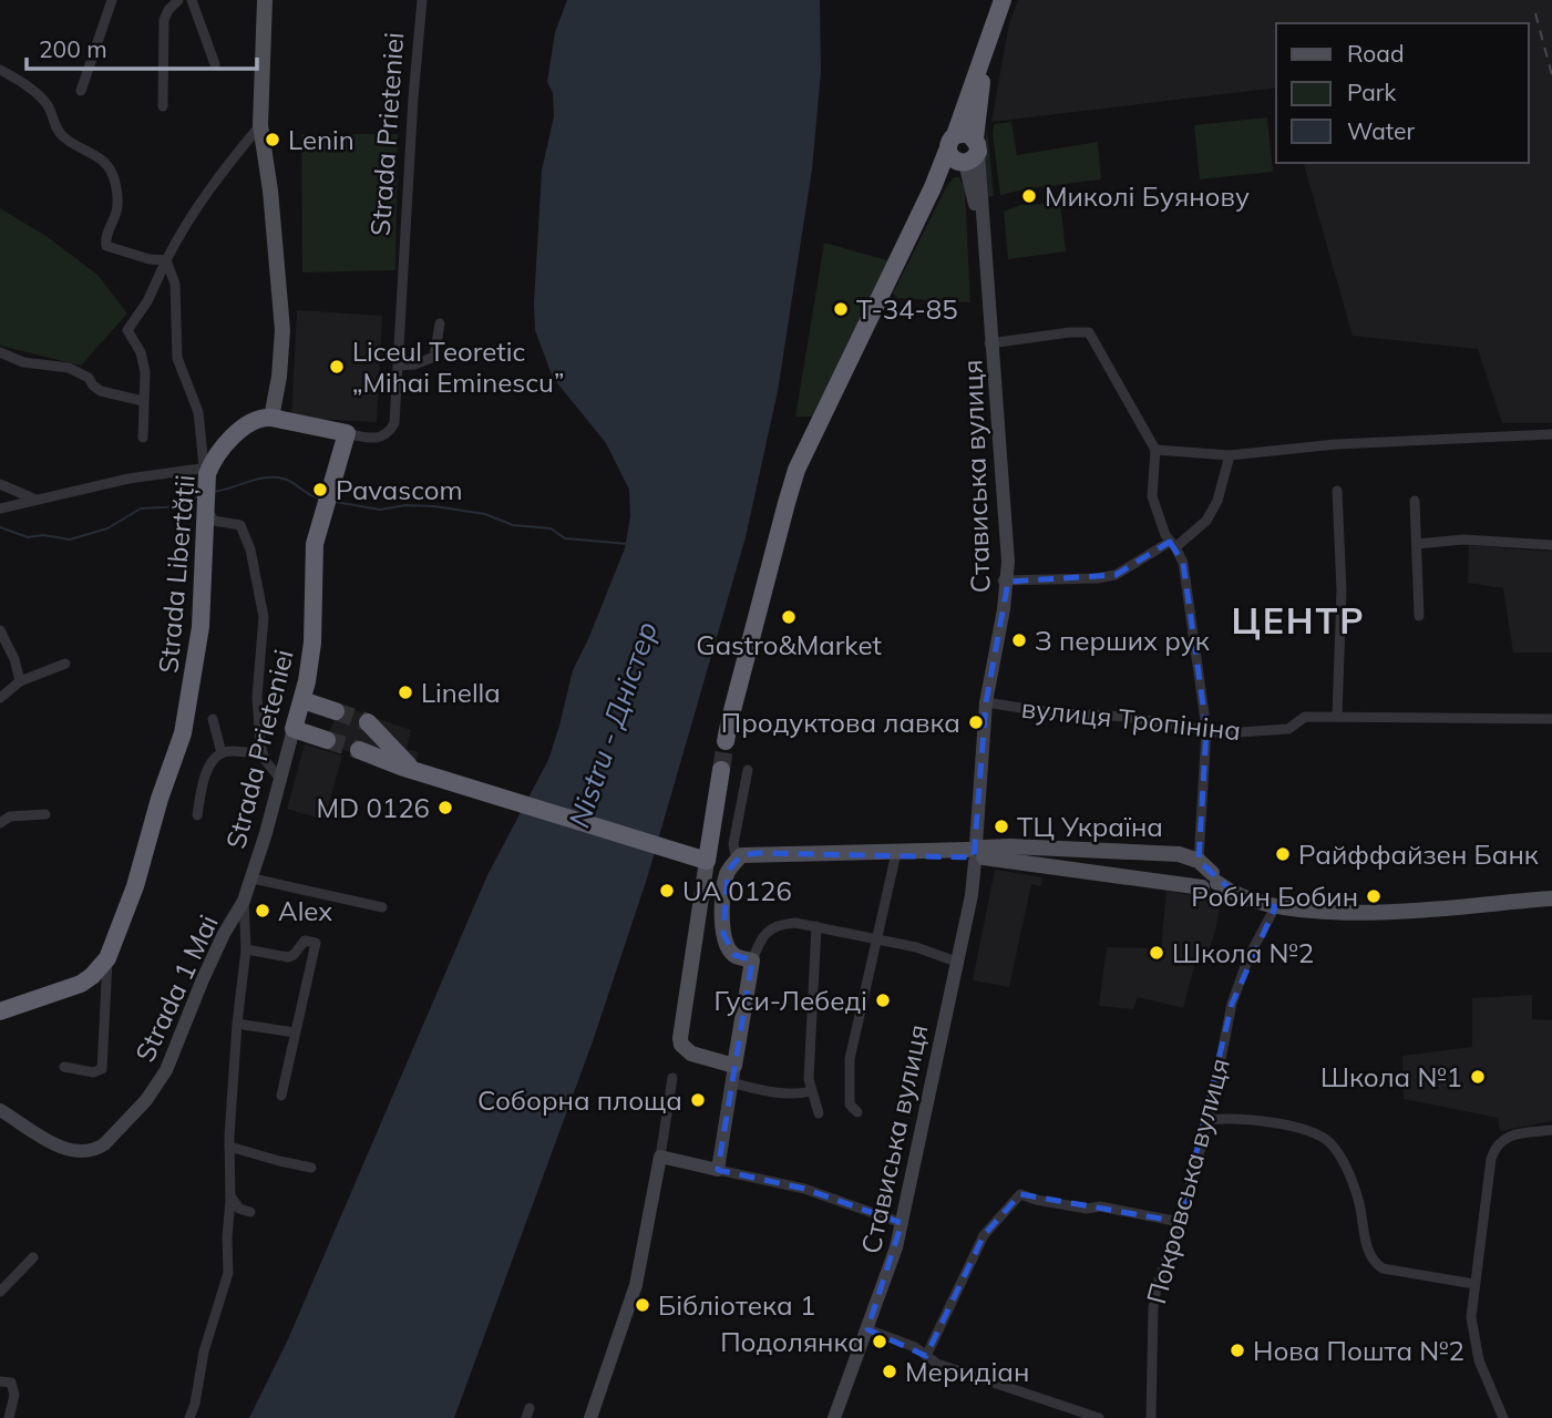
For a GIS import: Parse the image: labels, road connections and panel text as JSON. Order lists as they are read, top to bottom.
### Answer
{
  "streets": {
    "highway": ["Strada Prieteniei", "Strada Libertății"],
    "main road": ["Стависька вулиця", "Strada 1 Mai"],
    "street": ["вулиця Тропініна", "Покровська вулиця"]
  },
  "crossings": [
    ["Strada Prieteniei", "Strada 1 Mai"],
    ["Стависька вулиця", "вулиця Тропініна"]
  ],
  "districts": ["ЦЕНТР"],
  "water": ["Nistru - Дністер"],
  "places": [
    "Lenin",
    "Миколі Буянову",
    "Т-34-85",
    "Liceul Teoretic „Mihai Eminescu”",
    "Pavascom",
    "Gastro&Market",
    "З перших рук",
    "Linella",
    "Продуктова лавка",
    "MD 0126",
    "ТЦ Україна",
    "Райффайзен Банк",
    "UA 0126",
    "Робин Бобин",
    "Alex",
    "Школа №2",
    "Гуси-Лебеді",
    "Школа №1",
    "Соборна площа",
    "Бібліотека 1",
    "Подолянка",
    "Нова Пошта №2",
    "Меридіан"
  ],
  "legend": ["Road", "Park", "Water"],
  "scale_bar": "200 m"
}
